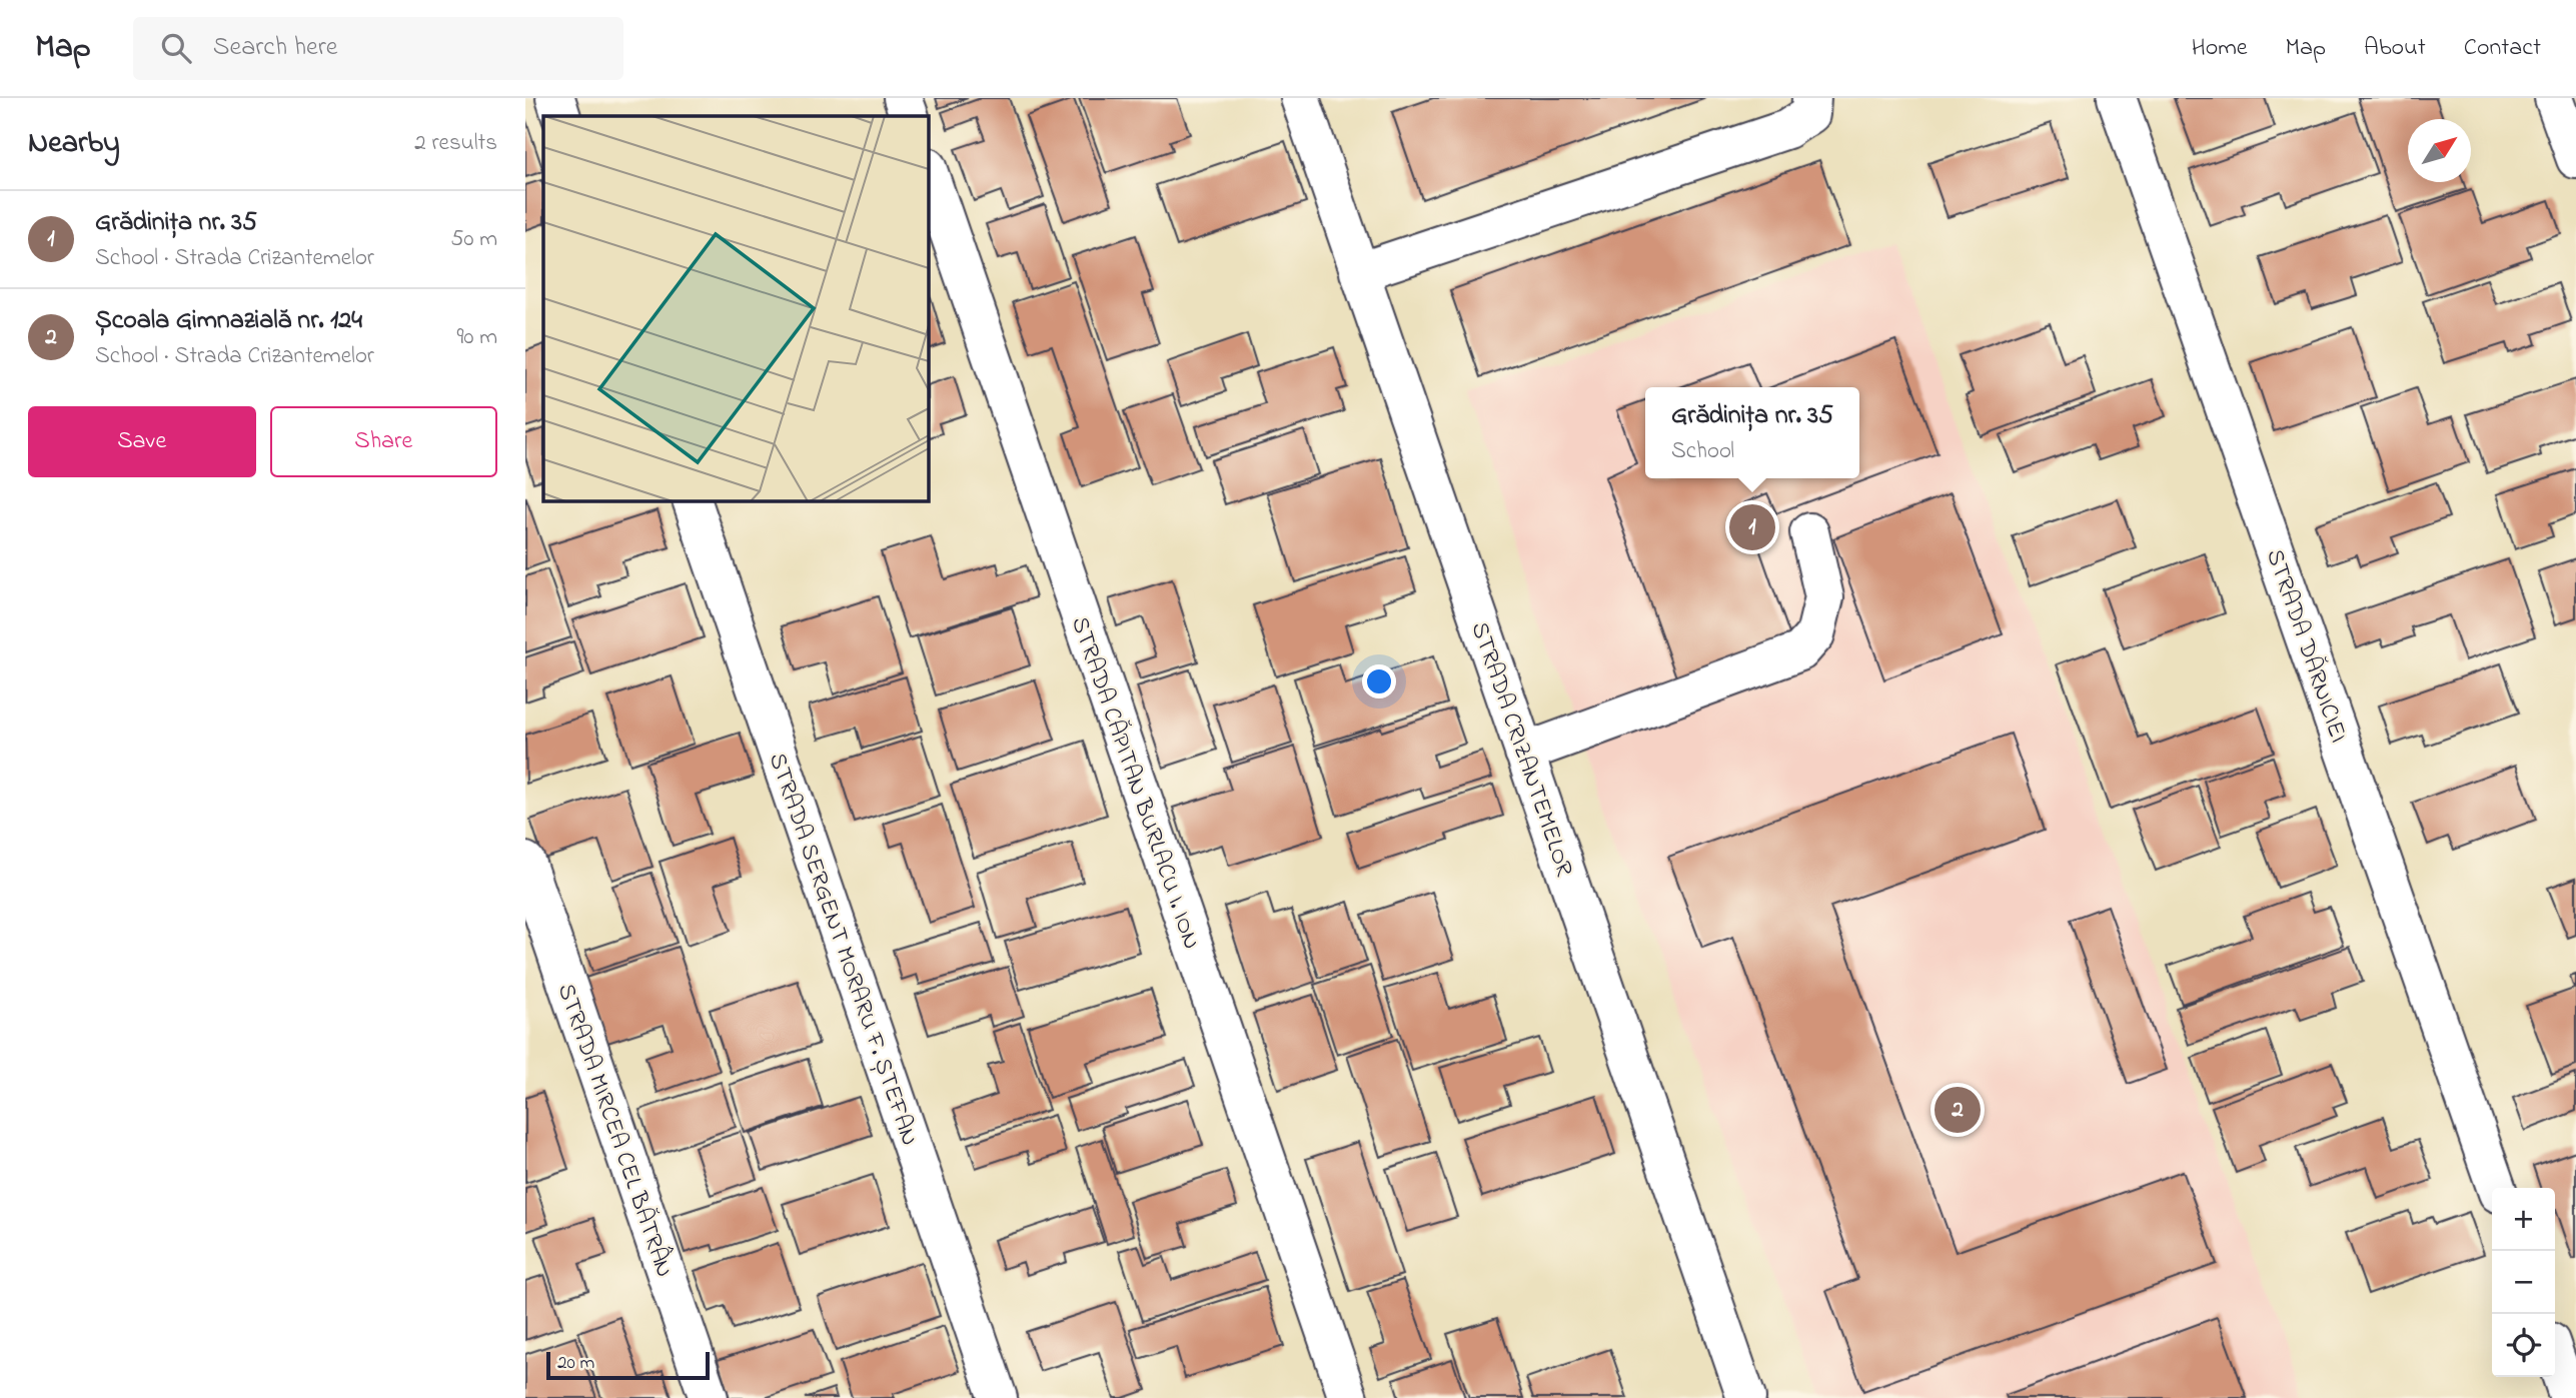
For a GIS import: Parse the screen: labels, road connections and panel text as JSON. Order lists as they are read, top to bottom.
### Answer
{
  "streets": {
    "street": [
      "STRADA DĂRNICIEI",
      "STRADA CRIZANTEMELOR",
      "STRADA CĂPITAN BURLACU I. ION",
      "STRADA SERGENT MORARU F. ȘTEFAN",
      "STRADA MIRCEA CEL BĂTRÂN"
    ]
  },
  "scale_bar": "20 m",
  "north": "top right",
  "page": {
    "header": "Map",
    "search": "Search here",
    "nav": [
      "Home",
      "Map",
      "About",
      "Contact"
    ],
    "heading": ["Nearby", "2 results"],
    "list": [
      {
        "mark": "1",
        "name": "Grădinița nr. 35",
        "note": "School · Strada Crizantemelor",
        "value": "50 m"
      },
      {
        "mark": "2",
        "name": "Școala Gimnazială nr. 124",
        "note": "School · Strada Crizantemelor",
        "value": "90 m"
      }
    ],
    "buttons": ["Save", "Share"],
    "popup": ["Grădinița nr. 35", "School"],
    "pins": ["1", "2"],
    "map_buttons": ["+", "−"],
    "scale": "20 m"
  }
}
